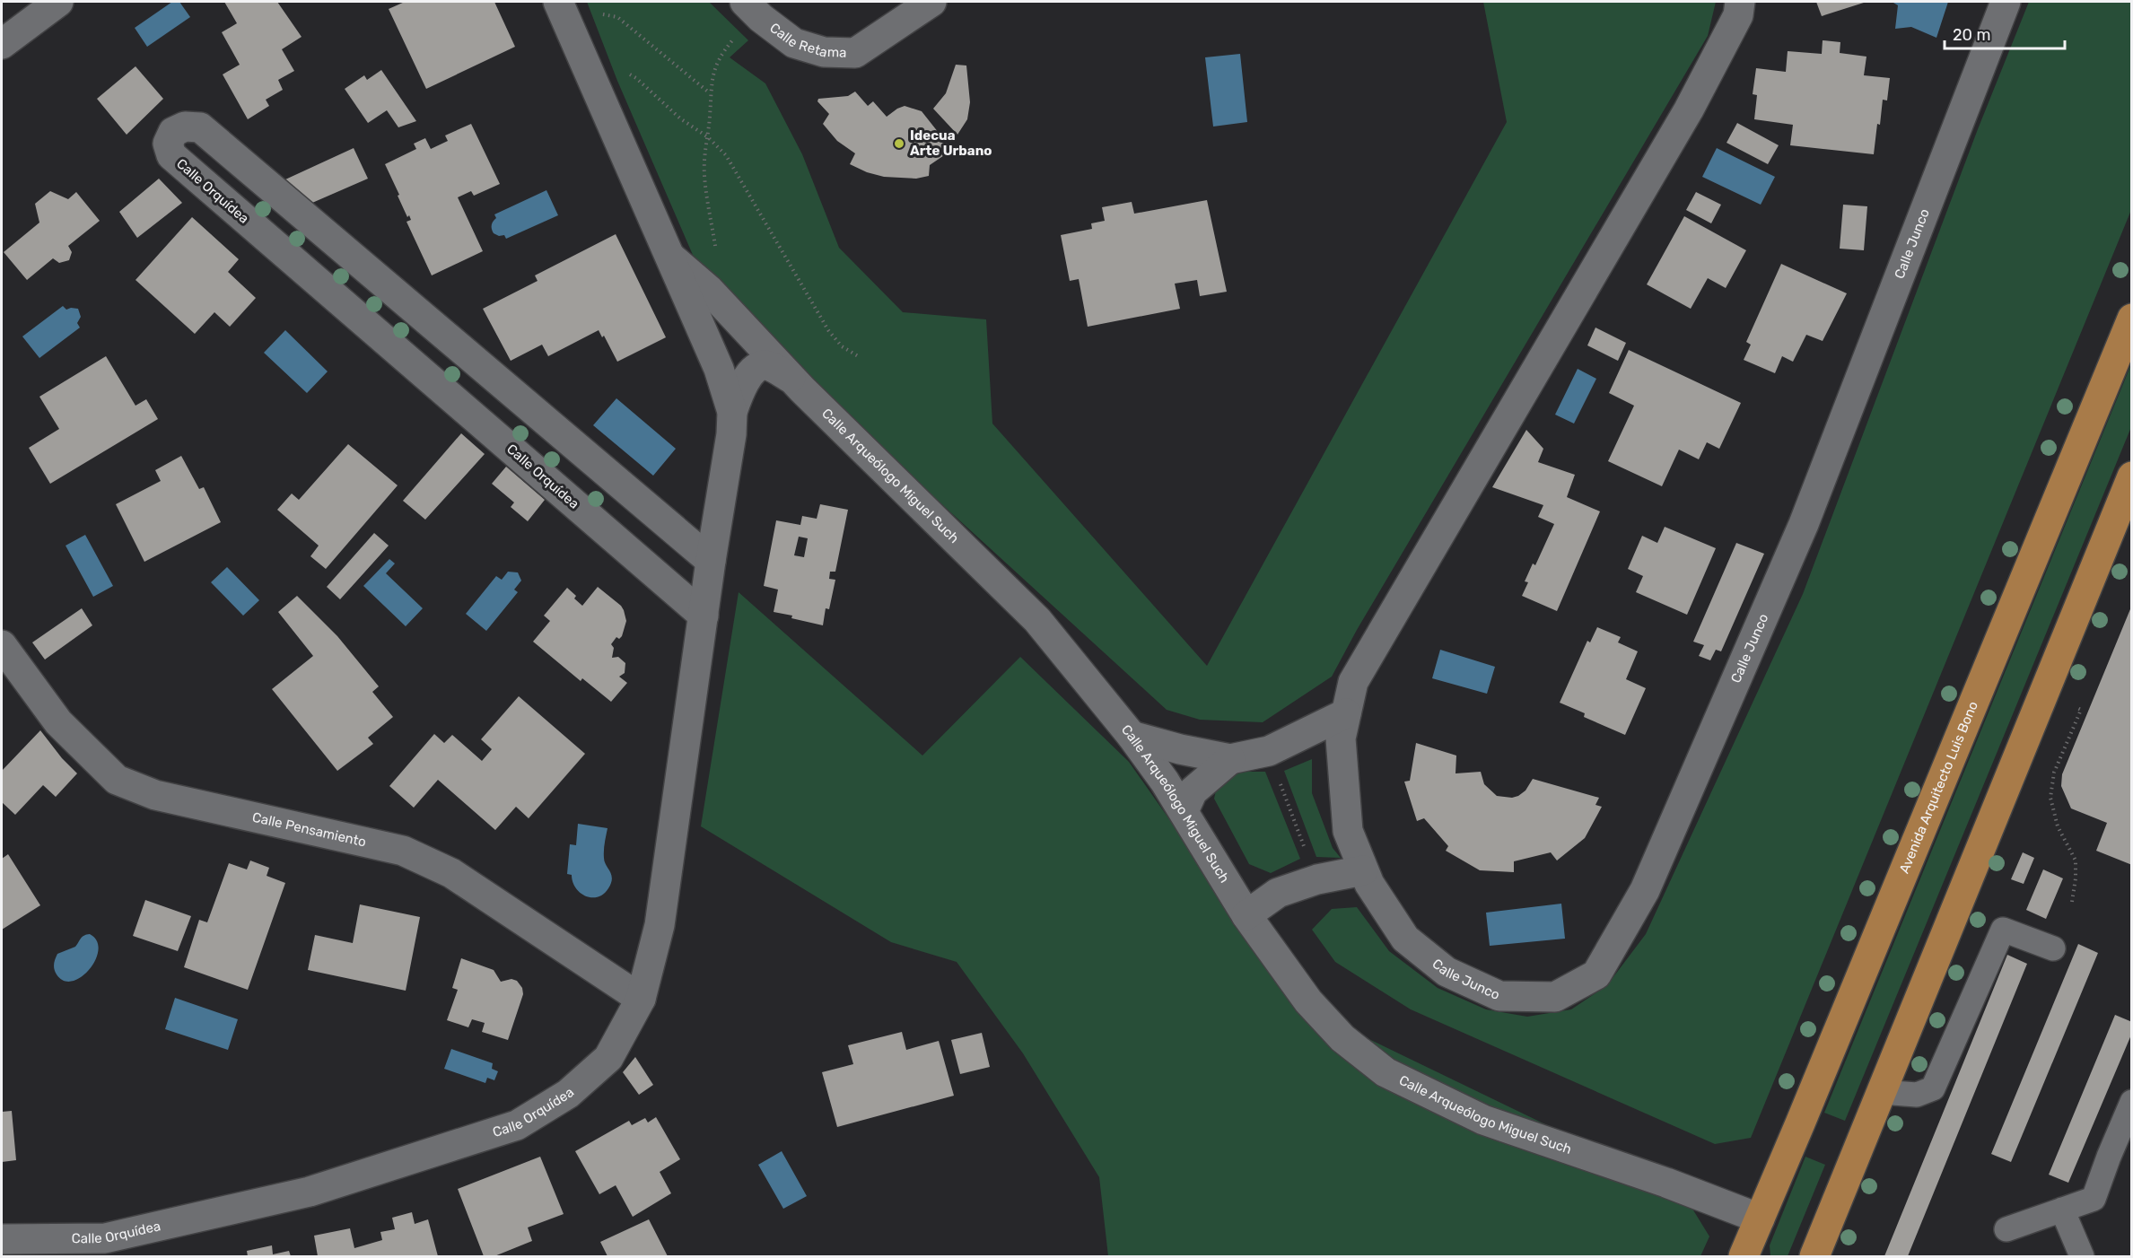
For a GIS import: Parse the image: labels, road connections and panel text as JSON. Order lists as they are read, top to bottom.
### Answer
{
  "streets": {
    "main road": ["Avenida Arquitecto Luis Bono"],
    "street": [
      "Calle Retama",
      "Calle Orquídea",
      "Calle Junco",
      "Calle Arqueólogo Miguel Such",
      "Calle Pensamiento"
    ]
  },
  "crossings": [
    ["Calle Orquídea", "Calle Arqueólogo Miguel Such"],
    ["Calle Orquídea", "Calle Pensamiento"],
    ["Calle Arqueólogo Miguel Such", "Avenida Arquitecto Luis Bono"]
  ],
  "places": ["Idecua Arte Urbano"],
  "scale_bar": "20 m"
}
